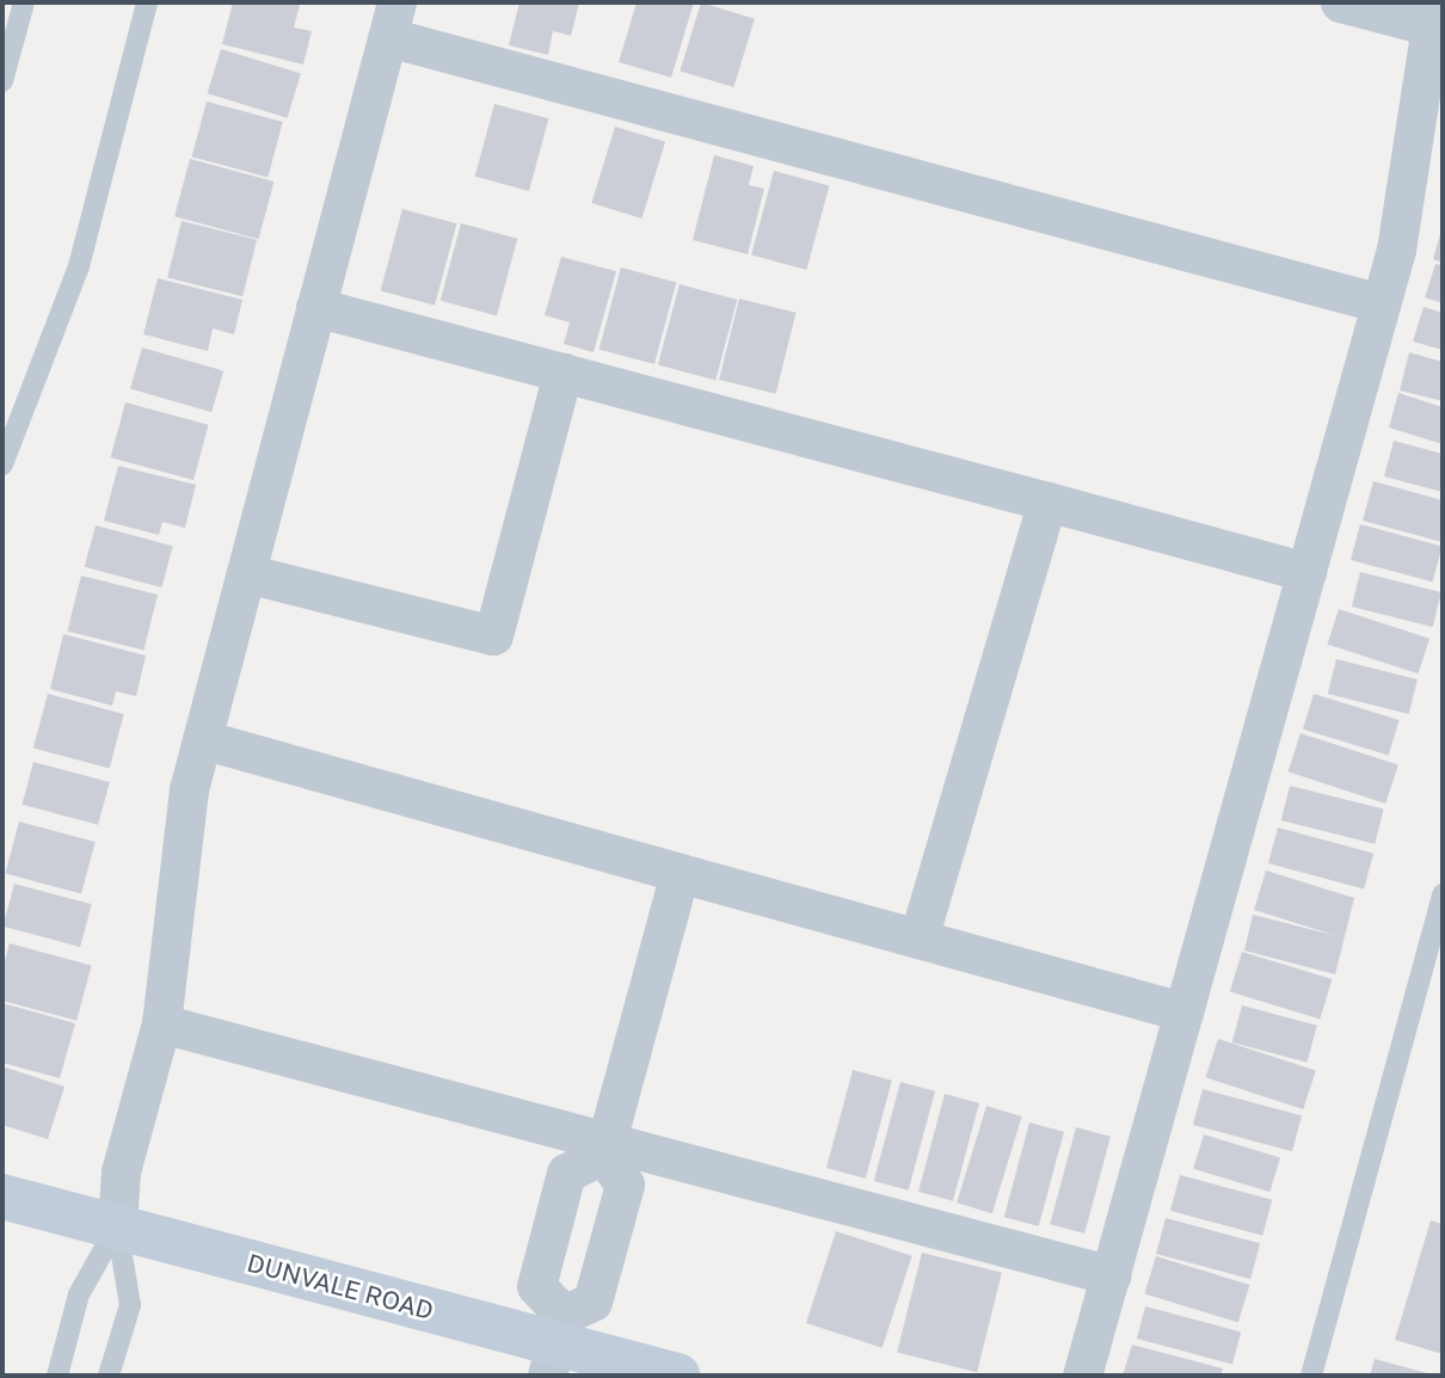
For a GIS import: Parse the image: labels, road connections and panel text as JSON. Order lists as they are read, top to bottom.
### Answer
{
  "streets": {
    "street": ["DUNVALE ROAD"]
  }
}
